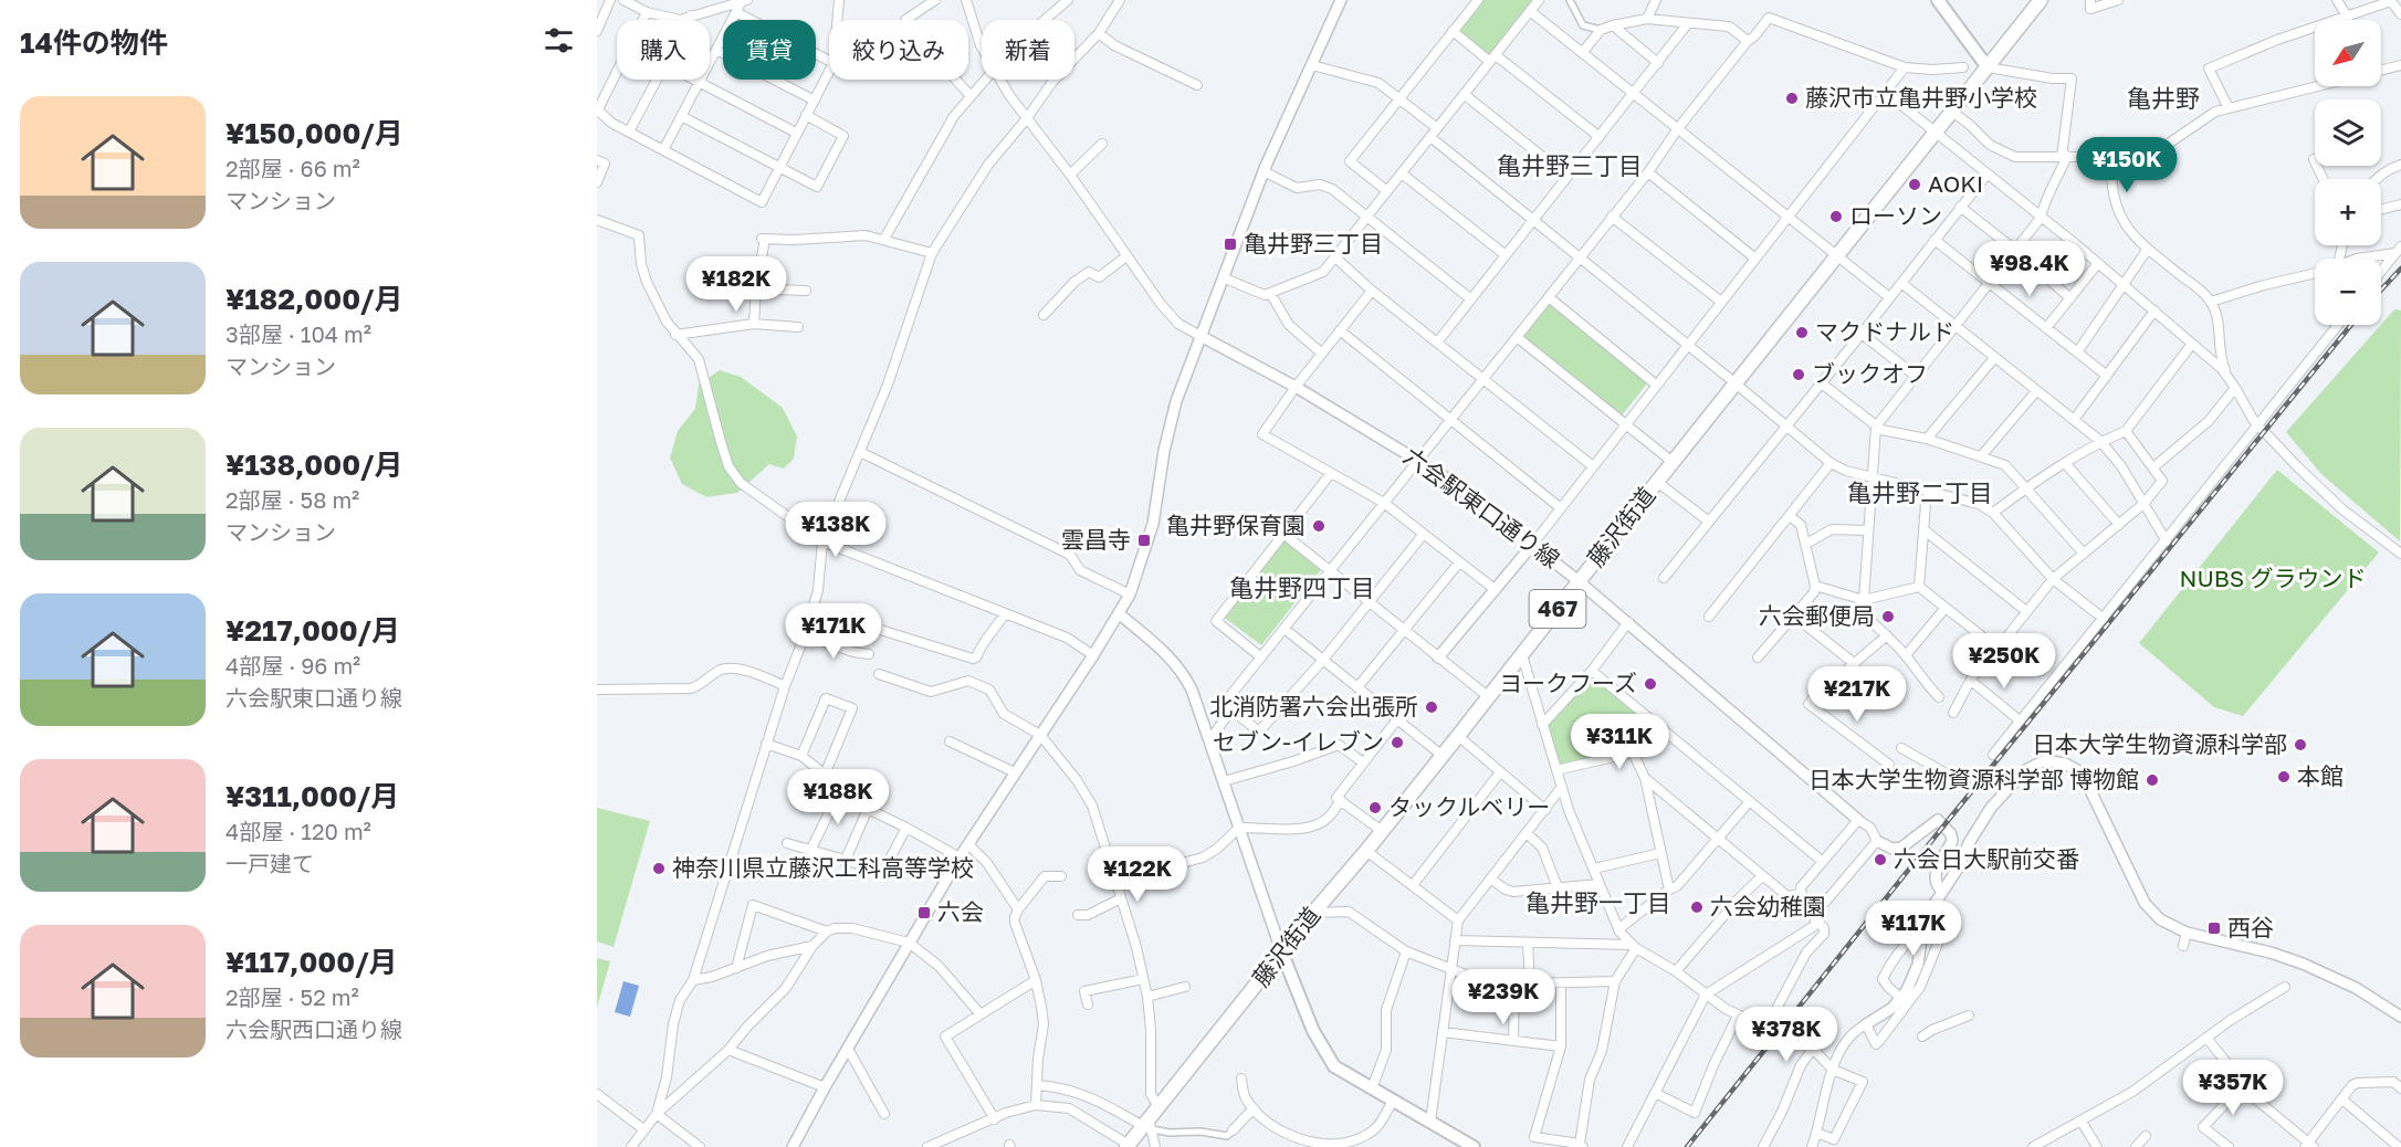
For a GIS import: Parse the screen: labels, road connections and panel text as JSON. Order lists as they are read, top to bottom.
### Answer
{
  "streets": {
    "highway": ["藤沢街道", "467"],
    "street": ["六会駅東口通り線"]
  },
  "crossings": [
    ["六会駅東口通り線", "藤沢街道"]
  ],
  "districts": [
    "亀井野",
    "亀井野三丁目",
    "亀井野二丁目",
    "亀井野四丁目",
    "亀井野一丁目"
  ],
  "parks": ["NUBS グラウンド"],
  "places": {
    "other": [
      "藤沢市立亀井野小学校",
      "AOKI",
      "ローソン",
      "マクドナルド",
      "ブックオフ",
      "亀井野保育園",
      "六会郵便局",
      "ヨークフーズ",
      "北消防署六会出張所",
      "セブン-イレブン",
      "日本大学生物資源科学部",
      "本館",
      "日本大学生物資源科学部 博物館",
      "タックルベリー",
      "六会日大駅前交番",
      "神奈川県立藤沢工科高等学校",
      "六会幼稚園"
    ],
    "transit": [
      "亀井野三丁目",
      "雲昌寺",
      "六会",
      "西谷"
    ]
  },
  "north": "bottom left",
  "page": {
    "heading": "14件の物件",
    "map_buttons": ["+", "−"],
    "chip": [
      "購入",
      "賃貸",
      "絞り込み",
      "新着"
    ],
    "list": [
      {
        "name": "¥150,000/月",
        "note": "2部屋 · 66 m² · マンション"
      },
      {
        "name": "¥182,000/月",
        "note": "3部屋 · 104 m² · マンション"
      },
      {
        "name": "¥138,000/月",
        "note": "2部屋 · 58 m² · マンション"
      },
      {
        "name": "¥217,000/月",
        "note": "4部屋 · 96 m² · 六会駅東口通り線"
      },
      {
        "name": "¥311,000/月",
        "note": "4部屋 · 120 m² · 一戸建て"
      },
      {
        "name": "¥117,000/月",
        "note": "2部屋 · 52 m² · 六会駅西口通り線"
      }
    ],
    "price": [
      "¥150K",
      "¥98.4K",
      "¥182K",
      "¥138K",
      "¥171K",
      "¥250K",
      "¥217K",
      "¥311K",
      "¥188K",
      "¥122K",
      "¥117K",
      "¥239K",
      "¥378K",
      "¥357K"
    ]
  }
}
